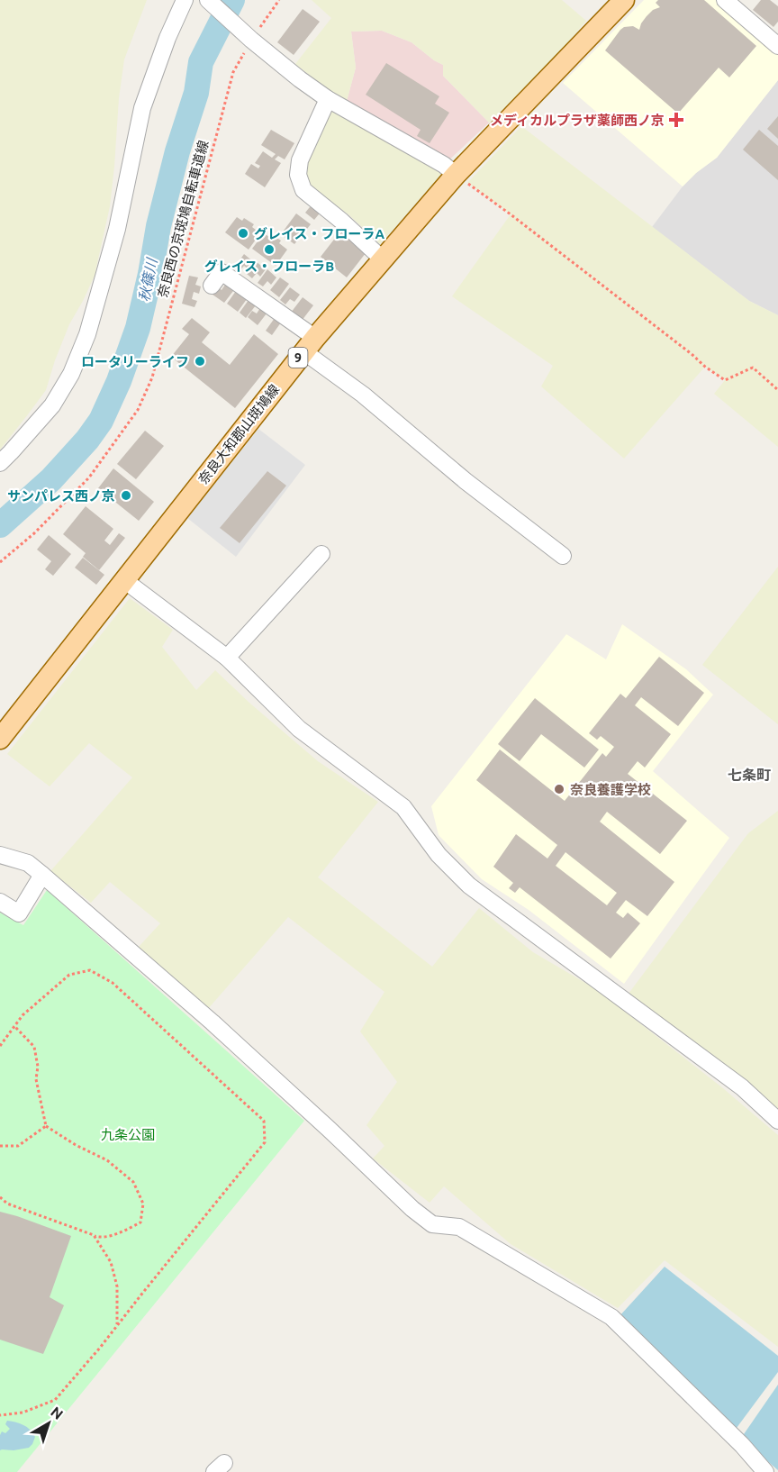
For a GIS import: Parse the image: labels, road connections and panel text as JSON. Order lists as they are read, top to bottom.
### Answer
{
  "streets": {
    "main road": ["9", "奈良大和郡山斑鳩線"],
    "path": ["奈良西の京斑鳩自転車道線"]
  },
  "districts": ["七条町"],
  "water": ["秋篠川"],
  "parks": ["九条公園"],
  "places": {
    "health": ["メディカルプラザ薬師西ノ京"],
    "other": [
      "グレイス・フローラA",
      "グレイス・フローラB",
      "ロータリーライフ",
      "サンパレス西ノ京",
      "奈良養護学校"
    ]
  },
  "north": "top right"
}
